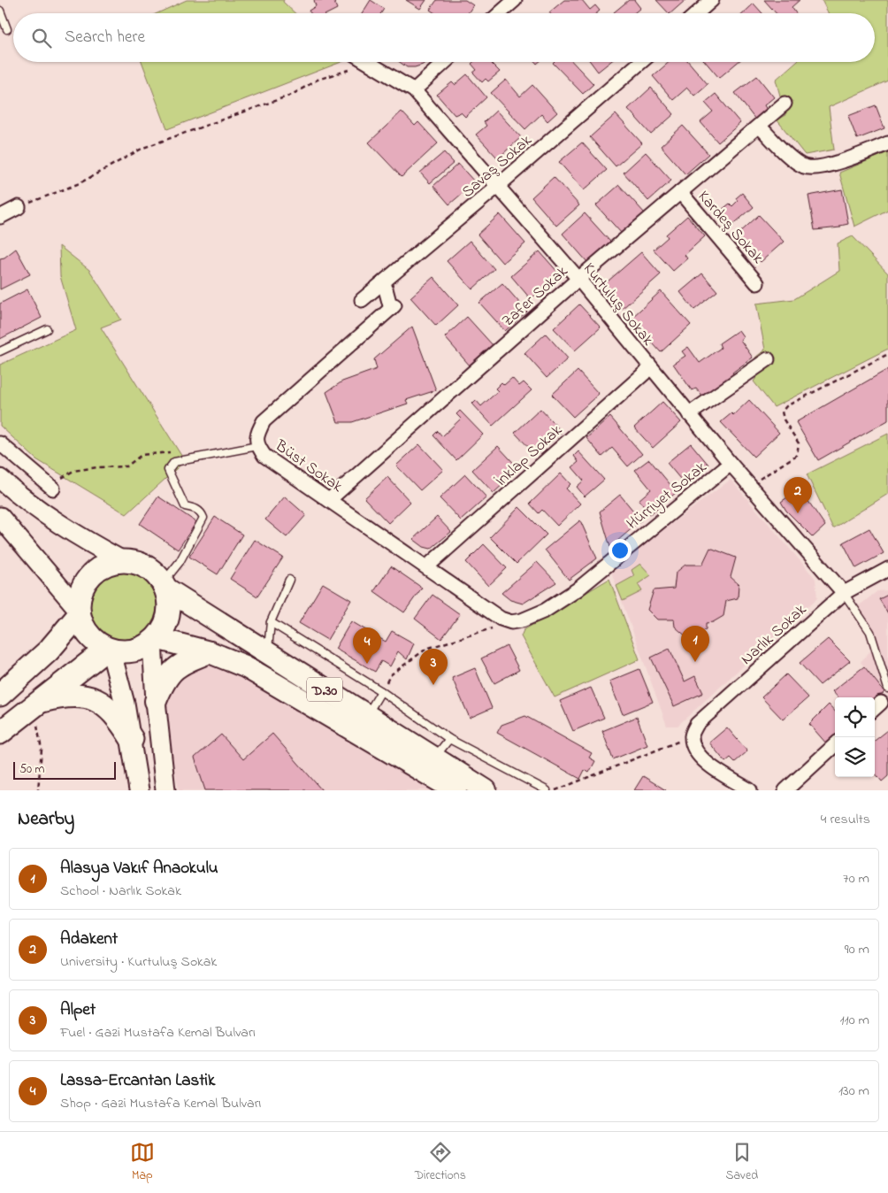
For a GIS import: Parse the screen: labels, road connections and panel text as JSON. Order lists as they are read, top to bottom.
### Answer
{
  "streets": {
    "highway": ["D.30"],
    "street": [
      "Savaş Sokak",
      "Kardeş Sokak",
      "Zafer Sokak",
      "Kurtuluş Sokak",
      "İnklap Sokak",
      "Büst Sokak",
      "Hürriyet Sokak",
      "Narlık Sokak"
    ]
  },
  "crossings": [
    ["Savaş Sokak", "Kurtuluş Sokak"],
    ["Savaş Sokak", "Büst Sokak"],
    ["Kardeş Sokak", "Zafer Sokak"],
    ["Zafer Sokak", "Kurtuluş Sokak"],
    ["Zafer Sokak", "Büst Sokak"],
    ["Kurtuluş Sokak", "İnklap Sokak"],
    ["Kurtuluş Sokak", "Hürriyet Sokak"],
    ["Kurtuluş Sokak", "Narlık Sokak"],
    ["İnklap Sokak", "Büst Sokak"],
    ["Büst Sokak", "Hürriyet Sokak"]
  ],
  "scale_bar": "50 m",
  "page": {
    "search": "Search here",
    "pins": [
      "2",
      "1",
      "4",
      "3"
    ],
    "scale": "50 m",
    "heading": ["Nearby", "4 results"],
    "list": [
      {
        "mark": "1",
        "name": "Alasya Vakıf Anaokulu",
        "note": "School · Narlık Sokak",
        "value": "70 m"
      },
      {
        "mark": "2",
        "name": "Adakent",
        "note": "University · Kurtuluş Sokak",
        "value": "90 m"
      },
      {
        "mark": "3",
        "name": "Alpet",
        "note": "Fuel · Gazi Mustafa Kemal Bulvarı",
        "value": "110 m"
      },
      {
        "mark": "4",
        "name": "Lassa-Ercantan Lastik",
        "note": "Shop · Gazi Mustafa Kemal Bulvarı",
        "value": "130 m"
      }
    ],
    "nav": ["Map", "Directions", "Saved"]
  }
}
